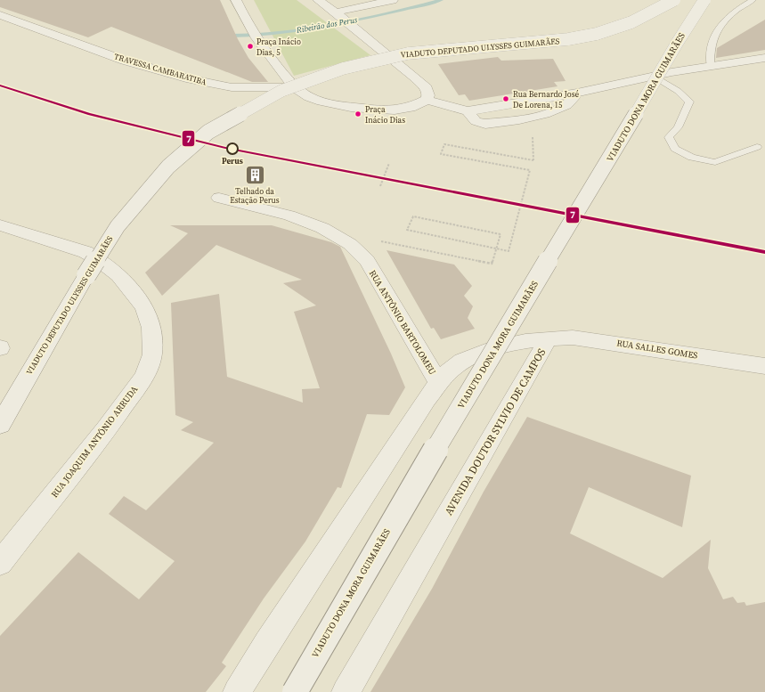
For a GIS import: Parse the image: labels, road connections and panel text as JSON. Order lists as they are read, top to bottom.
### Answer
{
  "streets": {
    "street": [
      "VIADUTO DEPUTADO ULYSSES GUIMARÃES",
      "TRAVESSA CAMBARATIBA",
      "VIADUTO DONA MORA GUIMARÃES",
      "RUA ANTÔNIO BARTOLOMEU",
      "RUA SALLES GOMES",
      "AVENIDA DOUTOR SYLVIO DE CAMPOS",
      "RUA JOAQUIM ANTÔNIO ARRUDA"
    ]
  },
  "crossings": [
    ["RUA ANTÔNIO BARTOLOMEU", "AVENIDA DOUTOR SYLVIO DE CAMPOS"],
    ["RUA SALLES GOMES", "AVENIDA DOUTOR SYLVIO DE CAMPOS"]
  ],
  "water": ["Ribeirão dos Perus"],
  "places": {
    "other": [
      "Praça Inácio Dias, 5",
      "Rua Bernardo José De Lorena, 15",
      "Praça Inácio Dias",
      "Perus"
    ],
    "building": ["Telhado da Estação Perus"]
  },
  "lines": ["transit line 7"]
}
